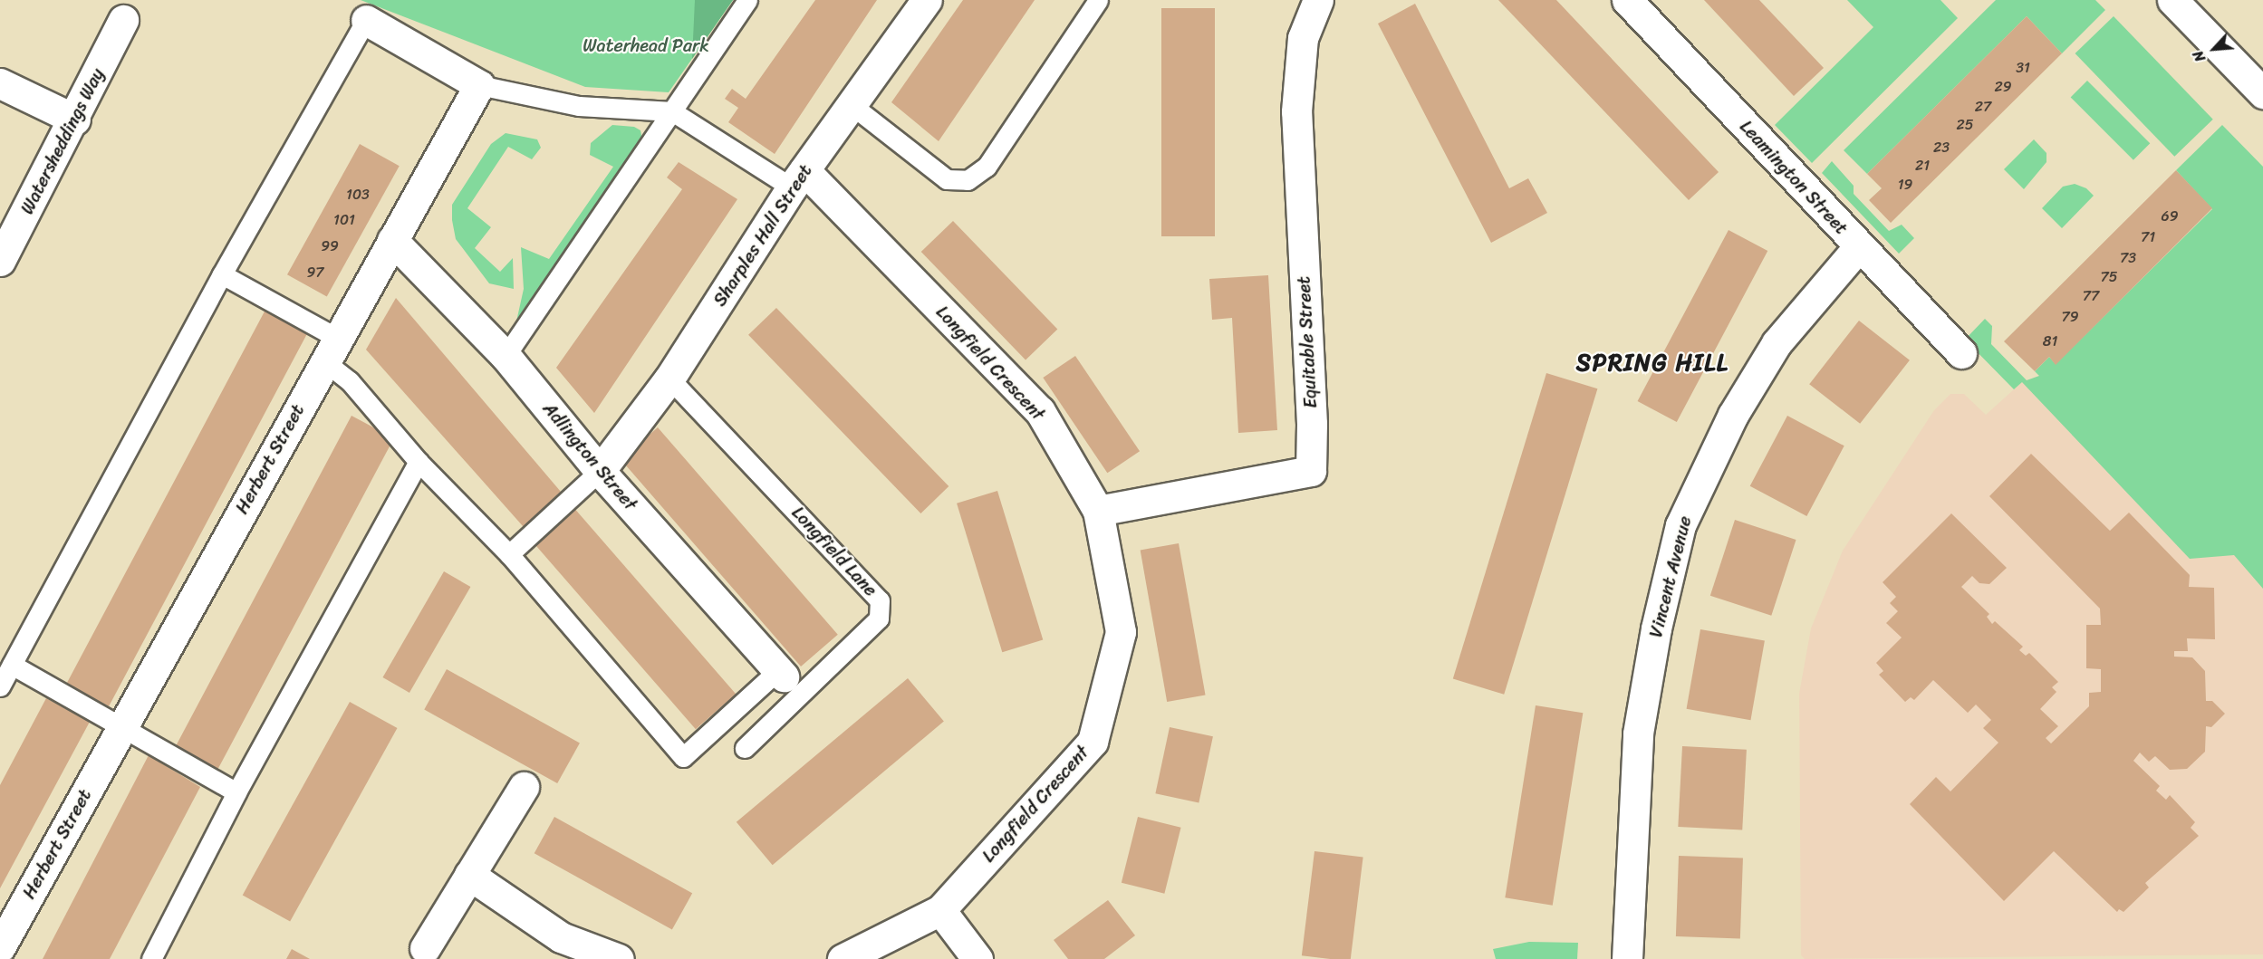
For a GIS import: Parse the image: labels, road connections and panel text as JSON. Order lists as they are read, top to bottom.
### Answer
{
  "streets": {
    "street": [
      "Watersheddings Way",
      "Leamington Street",
      "Sharples Hall Street",
      "Equitable Street",
      "Longfield Crescent",
      "Adlington Street",
      "Herbert Street",
      "Vincent Avenue"
    ],
    "lane": ["Longfield Lane"]
  },
  "crossings": [
    ["Leamington Street", "Vincent Avenue"],
    ["Sharples Hall Street", "Longfield Crescent"],
    ["Sharples Hall Street", "Adlington Street"],
    ["Sharples Hall Street", "Longfield Lane"],
    ["Equitable Street", "Longfield Crescent"],
    ["Adlington Street", "Herbert Street"]
  ],
  "districts": ["SPRING HILL"],
  "parks": ["Waterhead Park"],
  "house_numbers": [
    "31",
    "29",
    "27",
    "25",
    "23",
    "21",
    "19",
    "103",
    "69",
    "101",
    "71",
    "99",
    "73",
    "97",
    "75",
    "77",
    "79",
    "81"
  ],
  "north": "bottom left"
}
